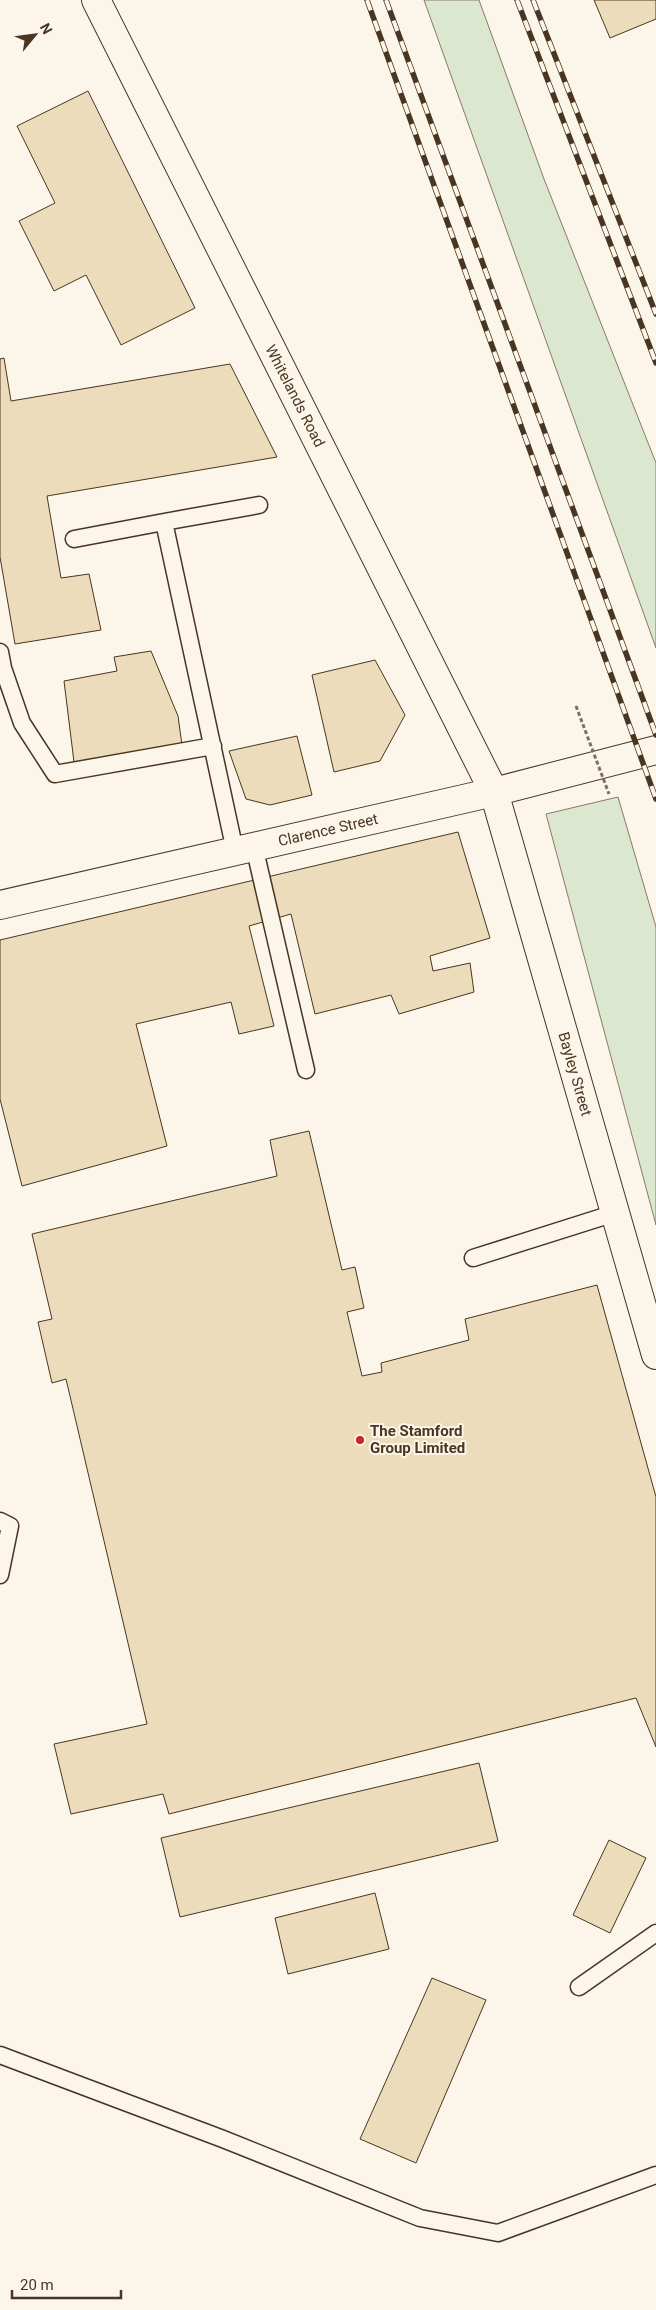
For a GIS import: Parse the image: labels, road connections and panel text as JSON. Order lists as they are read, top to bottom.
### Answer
{
  "streets": {
    "street": ["Whitelands Road", "Clarence Street", "Bayley Street"]
  },
  "crossings": [
    ["Whitelands Road", "Clarence Street"],
    ["Whitelands Road", "Bayley Street"],
    ["Clarence Street", "Bayley Street"]
  ],
  "places": ["The Stamford Group Limited"],
  "scale_bar": "20 m",
  "north": "top right"
}
